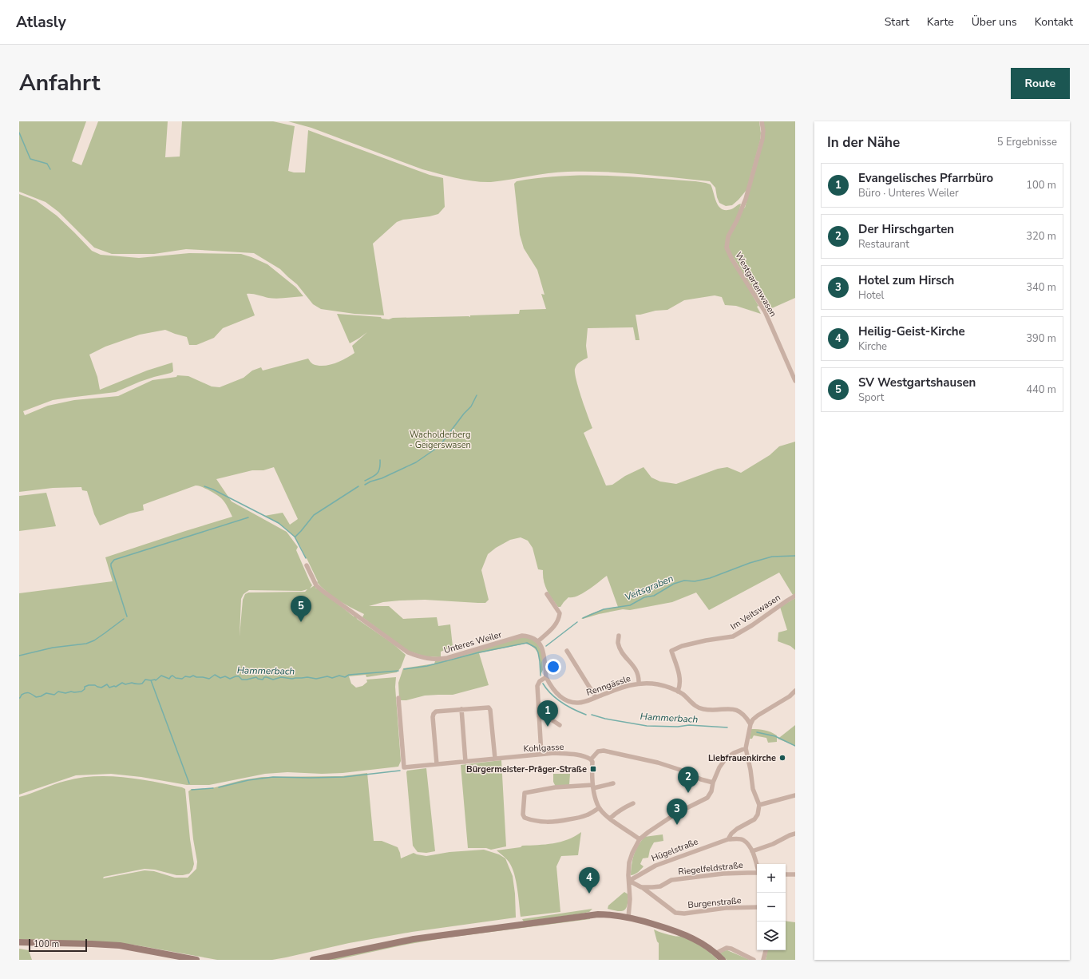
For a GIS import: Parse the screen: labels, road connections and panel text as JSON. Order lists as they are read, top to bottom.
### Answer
{
  "streets": {
    "street": [
      "Westgartenwasen",
      "Im Veitswasen",
      "Unteres Weiler",
      "Renngässle",
      "Kohlgasse",
      "Hügelstraße",
      "Riegelfeldstraße",
      "Burgenstraße"
    ]
  },
  "crossings": [
    ["Im Veitswasen", "Renngässle"],
    ["Riegelfeldstraße", "Burgenstraße"]
  ],
  "water": ["Veitsgraben", "Hammerbach"],
  "parks": ["Wacholderberg - Geigerswasen"],
  "places": {
    "other": ["Liebfrauenkirche"],
    "transit": ["Bürgermeister-Präger-Straße"]
  },
  "scale_bar": "100 m",
  "page": {
    "header": "Atlasly",
    "nav": [
      "Start",
      "Karte",
      "Über uns",
      "Kontakt"
    ],
    "title": "Anfahrt",
    "buttons": "Route",
    "heading": ["In der Nähe", "5 Ergebnisse"],
    "list": [
      {
        "mark": "1",
        "name": "Evangelisches Pfarrbüro",
        "note": "Büro · Unteres Weiler",
        "value": "100 m"
      },
      {
        "mark": "2",
        "name": "Der Hirschgarten",
        "note": "Restaurant",
        "value": "320 m"
      },
      {
        "mark": "3",
        "name": "Hotel zum Hirsch",
        "note": "Hotel",
        "value": "340 m"
      },
      {
        "mark": "4",
        "name": "Heilig-Geist-Kirche",
        "note": "Kirche",
        "value": "390 m"
      },
      {
        "mark": "5",
        "name": "SV Westgartshausen",
        "note": "Sport",
        "value": "440 m"
      }
    ],
    "pins": [
      "5",
      "1",
      "2",
      "3",
      "4"
    ],
    "map_buttons": ["+", "−"],
    "scale": "100 m"
  }
}
